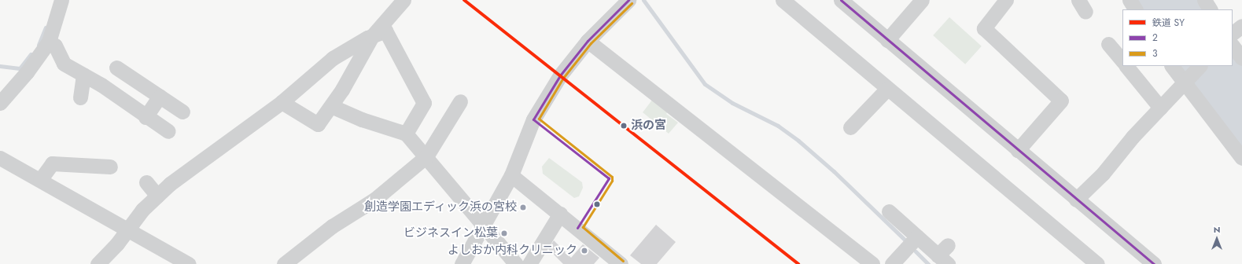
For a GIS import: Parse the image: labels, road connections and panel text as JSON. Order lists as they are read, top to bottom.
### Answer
{
  "places": [
    "浜の宮",
    "創造学園エディック浜の宮校",
    "ビジネスイン松葉",
    "よしおか内科クリニック"
  ],
  "lines": ["rail line SY", "transit line 2", "transit line 3"],
  "legend": ["鉄道 SY", "2", "3"],
  "north": "top"
}
